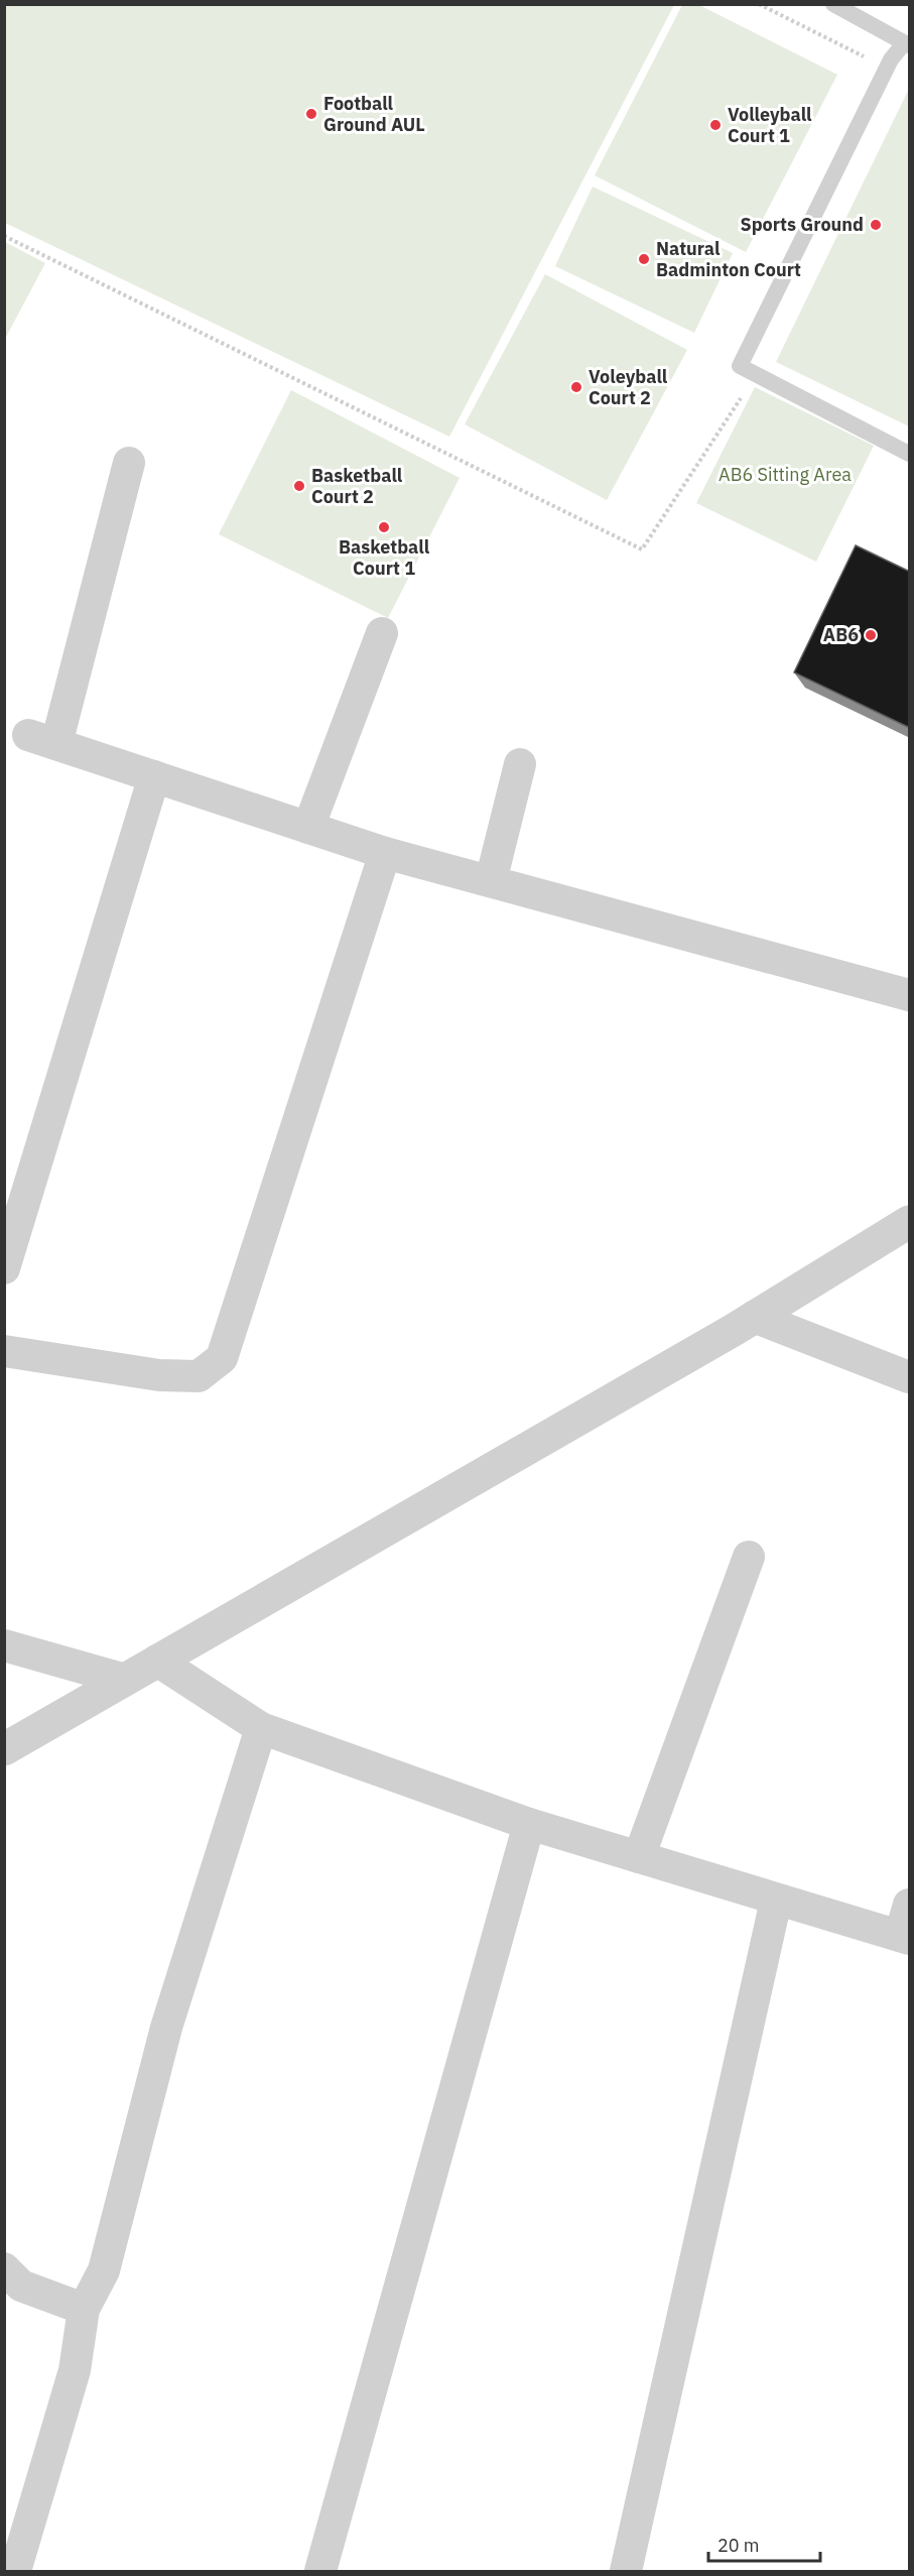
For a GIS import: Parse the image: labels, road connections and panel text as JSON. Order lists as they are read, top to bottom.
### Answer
{
  "parks": ["AB6 Sitting Area"],
  "places": [
    "Football Ground AUL",
    "Volleyball Court 1",
    "Sports Ground",
    "Natural Badminton Court",
    "Voleyball Court 2",
    "Basketball Court 2",
    "Basketball Court 1",
    "AB6"
  ],
  "scale_bar": "20 m"
}
